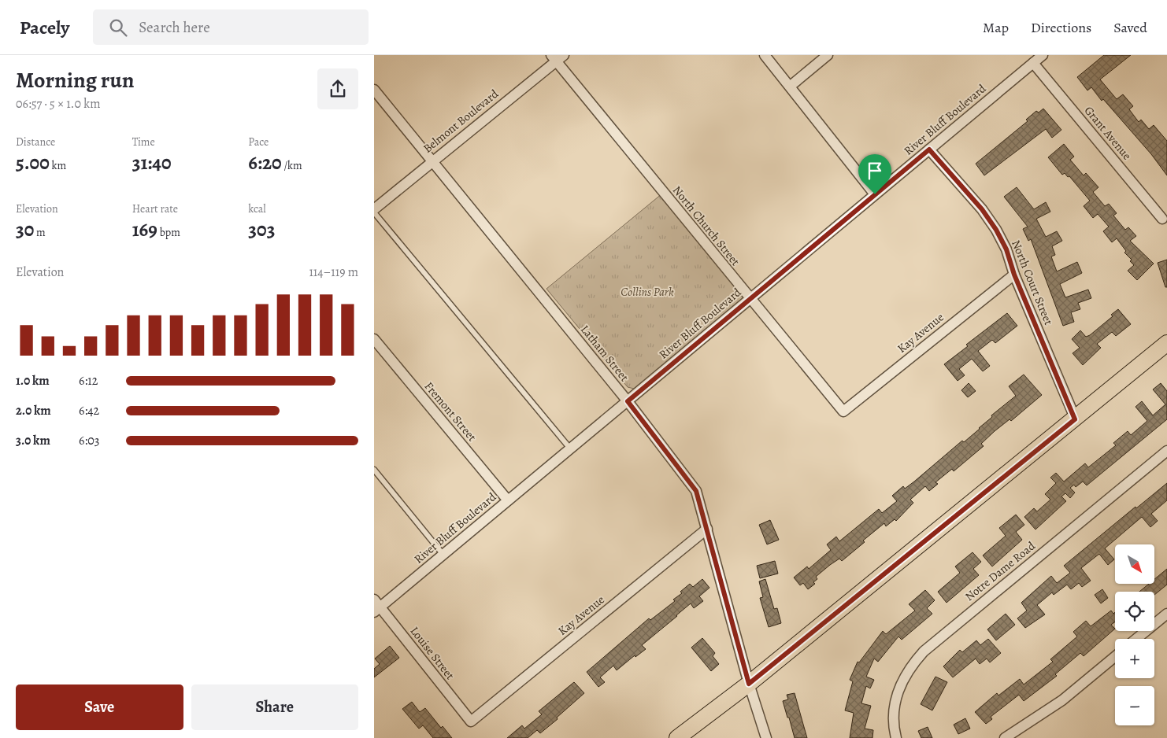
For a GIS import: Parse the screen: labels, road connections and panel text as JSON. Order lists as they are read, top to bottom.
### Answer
{
  "streets": {
    "street": [
      "River Bluff Boulevard",
      "Belmont Boulevard",
      "Grant Avenue",
      "North Church Street",
      "North Court Street",
      "Kay Avenue",
      "Latham Street",
      "Fremont Street",
      "Notre Dame Road",
      "Louise Street"
    ]
  },
  "crossings": [
    ["River Bluff Boulevard", "Grant Avenue"],
    ["River Bluff Boulevard", "North Church Street"],
    ["River Bluff Boulevard", "North Court Street"],
    ["River Bluff Boulevard", "Latham Street"],
    ["River Bluff Boulevard", "Fremont Street"],
    ["River Bluff Boulevard", "Louise Street"],
    ["Belmont Boulevard", "North Church Street"],
    ["Belmont Boulevard", "Latham Street"],
    ["North Church Street", "Kay Avenue"],
    ["North Court Street", "Kay Avenue"],
    ["Kay Avenue", "Latham Street"],
    ["Kay Avenue", "Louise Street"]
  ],
  "parks": ["Collins Park"],
  "north": "bottom right",
  "page": {
    "header": "Pacely",
    "search": "Search here",
    "nav": ["Map", "Directions", "Saved"],
    "heading": ["Morning run", "06:57 · 5 × 1.0 km"],
    "stats": [
      ["Distance", "5.00 km"],
      ["Time", "31:40"],
      ["Pace", "6:20 /km"],
      ["Elevation", "30 m"],
      ["Heart rate", "169 bpm"],
      ["kcal", "303"]
    ],
    "chart": ["Elevation", "114–119 m"],
    "list": [
      {
        "name": "1.0 km",
        "note": "6:12"
      },
      {
        "name": "2.0 km",
        "note": "6:42"
      },
      {
        "name": "3.0 km",
        "note": "6:03"
      }
    ],
    "map_buttons": ["+", "−"],
    "buttons": ["Save", "Share"]
  }
}
